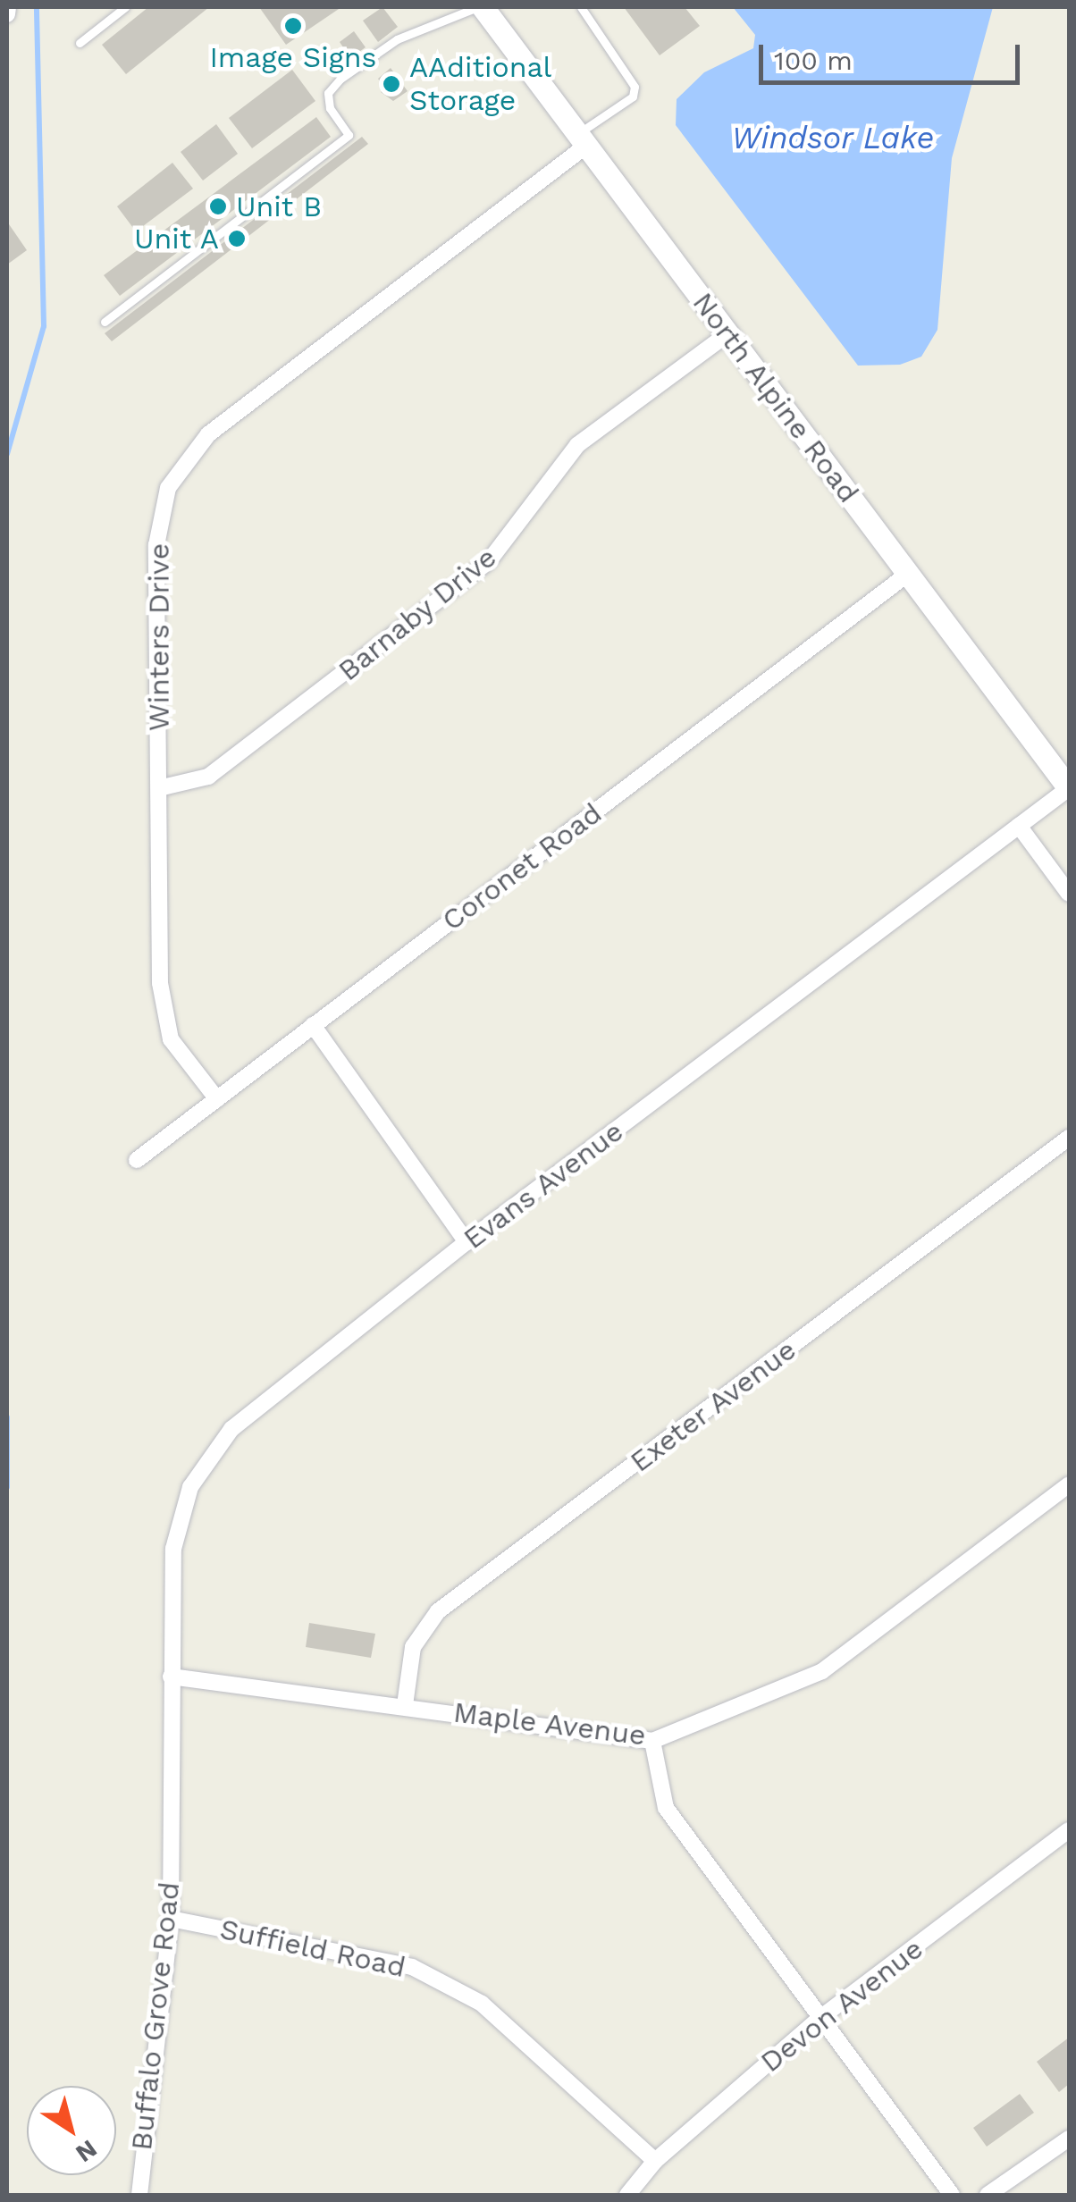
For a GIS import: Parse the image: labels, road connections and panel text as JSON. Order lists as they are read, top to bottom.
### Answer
{
  "streets": {
    "main road": ["North Alpine Road"],
    "street": [
      "Barnaby Drive",
      "Winters Drive",
      "Coronet Road",
      "Evans Avenue",
      "Exeter Avenue",
      "Maple Avenue",
      "Suffield Road",
      "Devon Avenue",
      "Buffalo Grove Road"
    ]
  },
  "crossings": [
    ["North Alpine Road", "Barnaby Drive"],
    ["North Alpine Road", "Winters Drive"],
    ["North Alpine Road", "Coronet Road"],
    ["North Alpine Road", "Evans Avenue"],
    ["Barnaby Drive", "Winters Drive"],
    ["Winters Drive", "Coronet Road"],
    ["Evans Avenue", "Maple Avenue"],
    ["Evans Avenue", "Buffalo Grove Road"],
    ["Exeter Avenue", "Maple Avenue"],
    ["Maple Avenue", "Buffalo Grove Road"],
    ["Suffield Road", "Devon Avenue"],
    ["Suffield Road", "Buffalo Grove Road"]
  ],
  "water": ["Windsor Lake"],
  "places": [
    "Image Signs",
    "AAditional Storage",
    "Unit B",
    "Unit A"
  ],
  "scale_bar": "100 m",
  "north": "bottom right"
}
